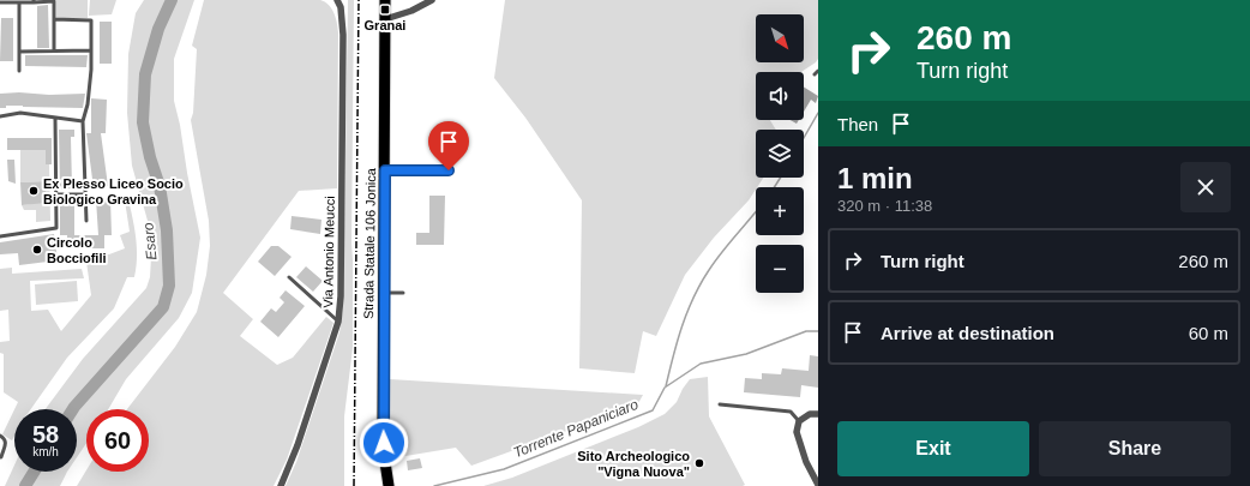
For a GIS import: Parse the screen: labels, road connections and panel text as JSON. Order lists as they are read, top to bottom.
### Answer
{
  "streets": {
    "main road": ["Strada Statale 106 Jonica"],
    "street": ["Via Antonio Meucci"]
  },
  "water": ["Esaro", "Torrente Papaniciaro"],
  "places": {
    "transit": ["Granai"],
    "other": ["Ex Plesso Liceo Socio Biologico Gravina", "Circolo Bocciofili", "Sito Archeologico \"Vigna Nuova\""]
  },
  "north": "bottom right",
  "page": {
    "turn": ["260 m", "Turn right"],
    "map_buttons": ["+", "−"],
    "then": "Then",
    "heading": ["1 min", "320 m · 11:38"],
    "list": [
      {
        "name": "Turn right",
        "value": "260 m"
      },
      {
        "name": "Arrive at destination",
        "value": "60 m"
      }
    ],
    "speed": "58 km/h",
    "limit": "60",
    "buttons": ["Exit", "Share"]
  }
}
